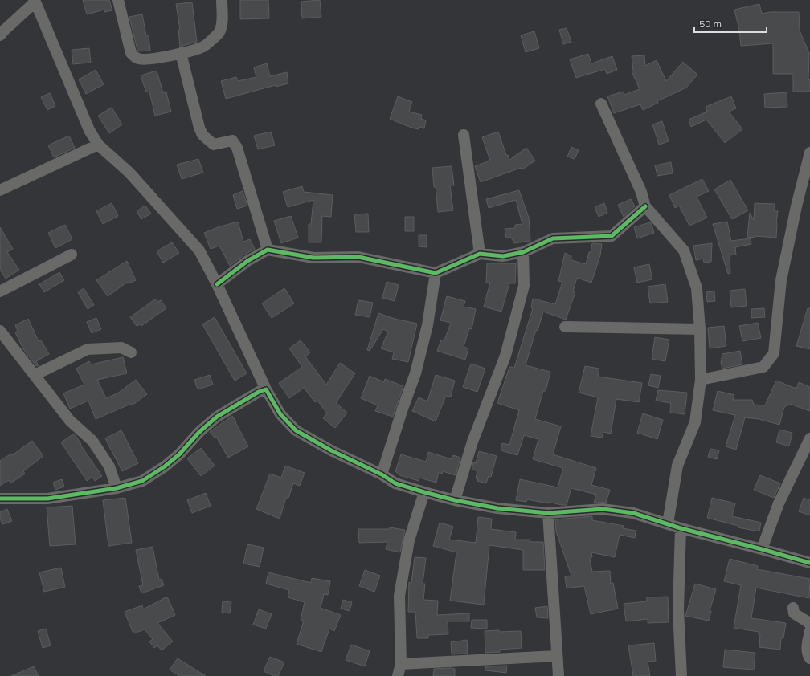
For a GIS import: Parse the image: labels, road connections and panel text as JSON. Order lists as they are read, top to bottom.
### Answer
{
  "scale_bar": "50 m"
}
